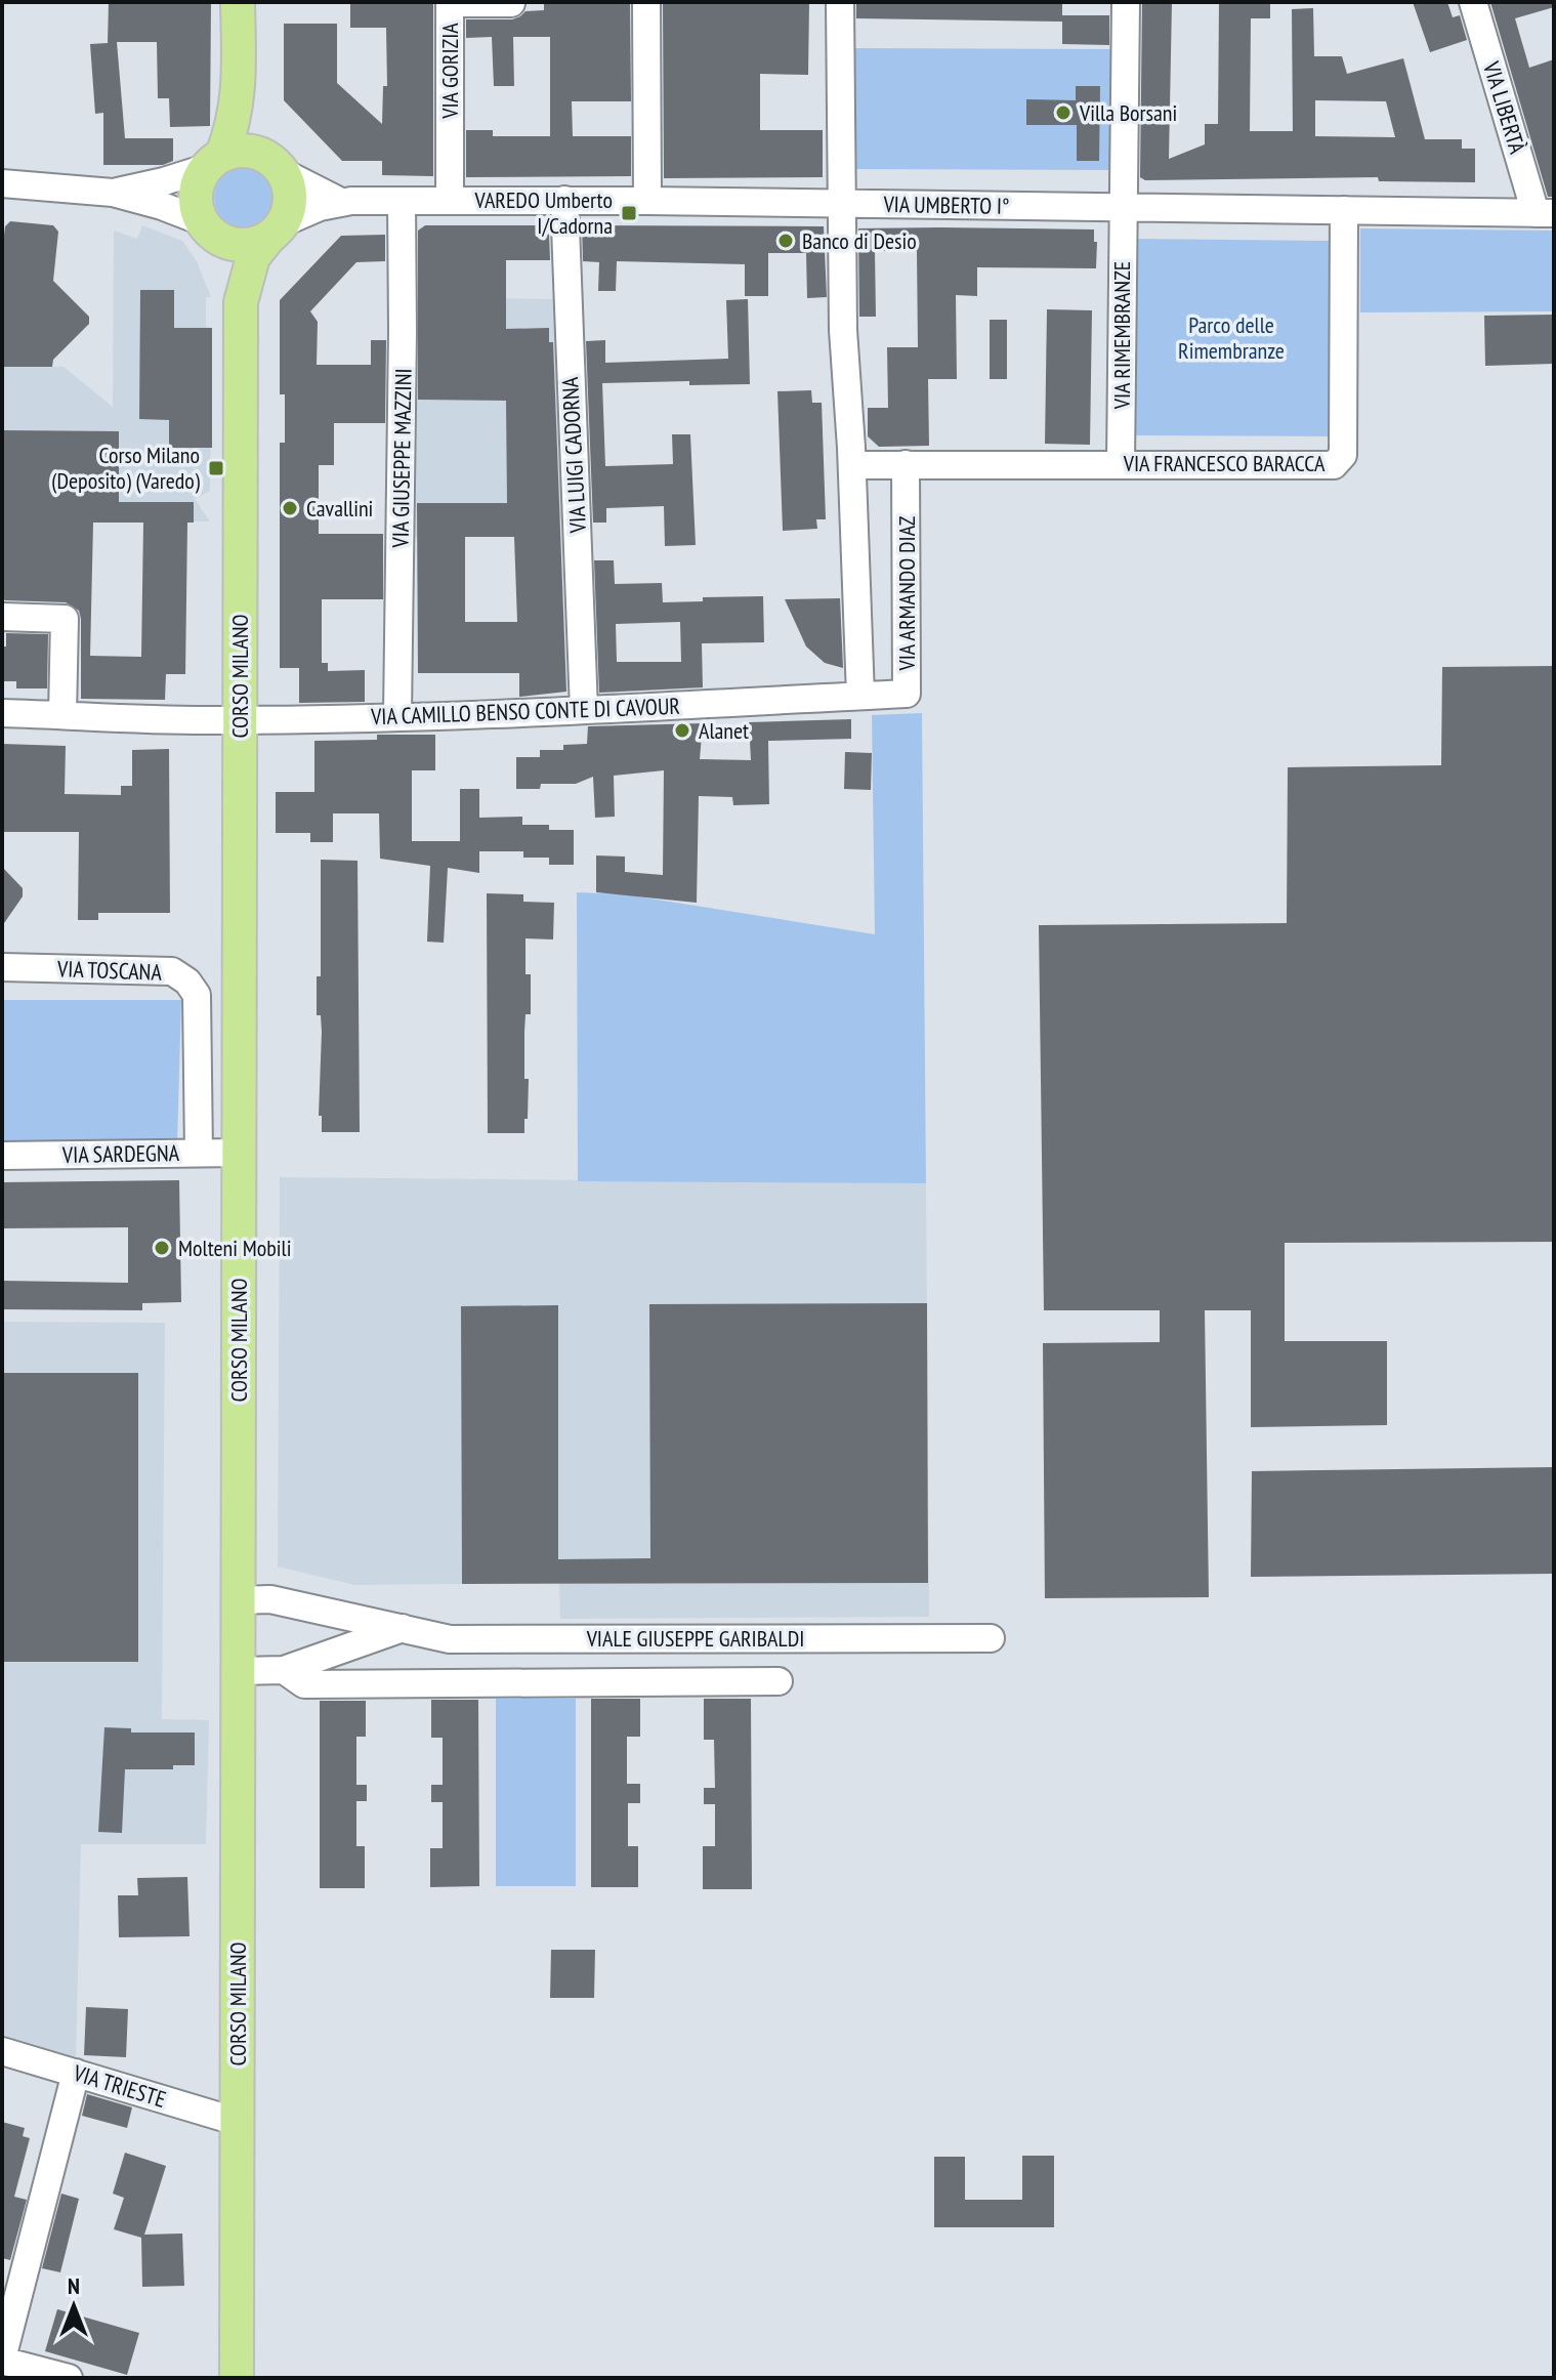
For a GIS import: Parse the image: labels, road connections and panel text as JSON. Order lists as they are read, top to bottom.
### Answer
{
  "streets": {
    "main road": ["CORSO MILANO"],
    "street": [
      "VIA GORIZIA",
      "VIA LIBERTÀ",
      "VIA UMBERTO I°",
      "VIA RIMEMBRANZE",
      "VIA LUIGI CADORNA",
      "VIA GIUSEPPE MAZZINI",
      "VIA FRANCESCO BARACCA",
      "VIA ARMANDO DIAZ",
      "VIA CAMILLO BENSO CONTE DI CAVOUR",
      "VIA TOSCANA",
      "VIA SARDEGNA",
      "VIALE GIUSEPPE GARIBALDI",
      "VIA TRIESTE"
    ]
  },
  "crossings": [
    ["VIA GORIZIA", "VIA UMBERTO I°"],
    ["VIA LIBERTÀ", "VIA UMBERTO I°"],
    ["VIA UMBERTO I°", "VIA RIMEMBRANZE"],
    ["VIA UMBERTO I°", "VIA LUIGI CADORNA"],
    ["VIA UMBERTO I°", "VIA GIUSEPPE MAZZINI"],
    ["VIA UMBERTO I°", "VIA FRANCESCO BARACCA"],
    ["VIA UMBERTO I°", "VIA ARMANDO DIAZ"],
    ["VIA RIMEMBRANZE", "VIA FRANCESCO BARACCA"],
    ["VIA LUIGI CADORNA", "VIA CAMILLO BENSO CONTE DI CAVOUR"],
    ["VIA GIUSEPPE MAZZINI", "VIA CAMILLO BENSO CONTE DI CAVOUR"],
    ["VIA FRANCESCO BARACCA", "VIA ARMANDO DIAZ"],
    ["VIA ARMANDO DIAZ", "VIA CAMILLO BENSO CONTE DI CAVOUR"],
    ["CORSO MILANO", "VIA CAMILLO BENSO CONTE DI CAVOUR"],
    ["CORSO MILANO", "VIA SARDEGNA"],
    ["CORSO MILANO", "VIALE GIUSEPPE GARIBALDI"],
    ["CORSO MILANO", "VIA TRIESTE"],
    ["VIA TOSCANA", "VIA SARDEGNA"]
  ],
  "parks": ["Parco delle Rimembranze"],
  "places": {
    "other": [
      "Villa Borsani",
      "Banco di Desio",
      "Cavallini",
      "Alanet",
      "Molteni Mobili"
    ],
    "transit": ["VAREDO Umberto I/Cadorna", "Corso Milano (Deposito) (Varedo)"]
  },
  "north": "top"
}
